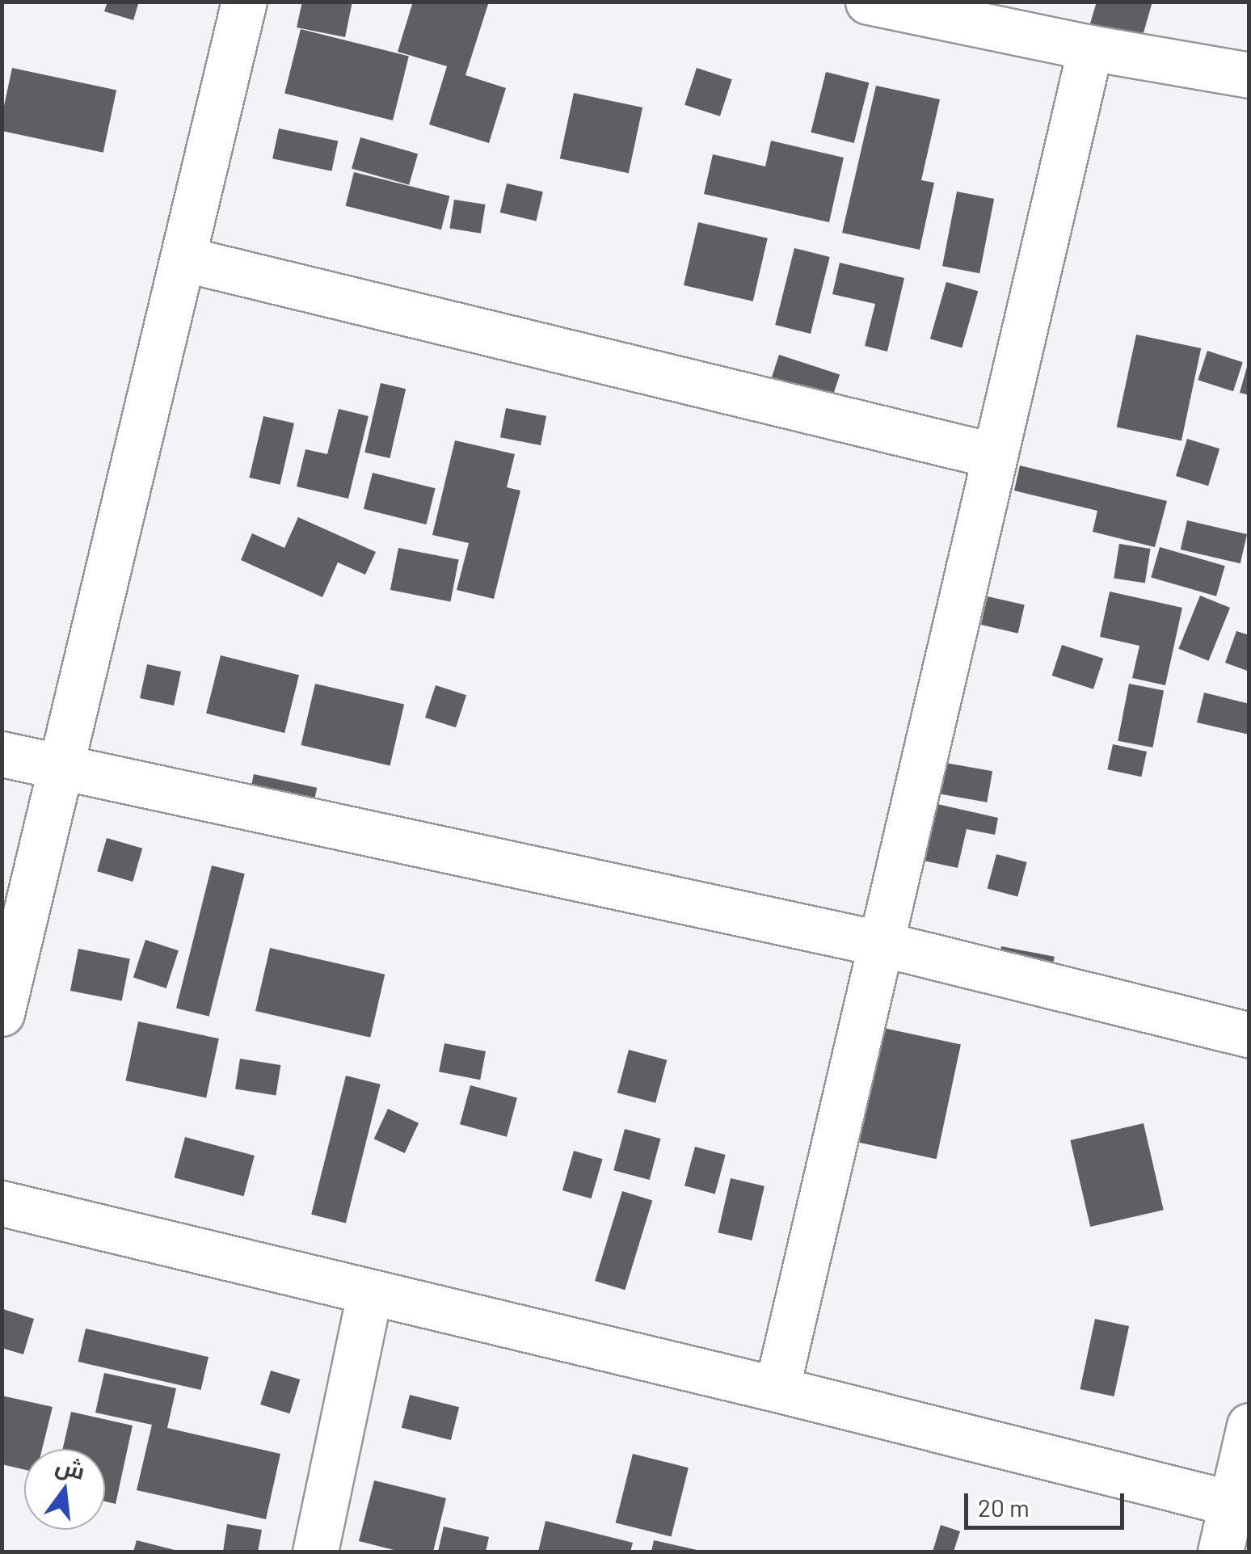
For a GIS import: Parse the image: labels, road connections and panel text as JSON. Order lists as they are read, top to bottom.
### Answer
{
  "scale_bar": "20 m",
  "north": "top"
}
